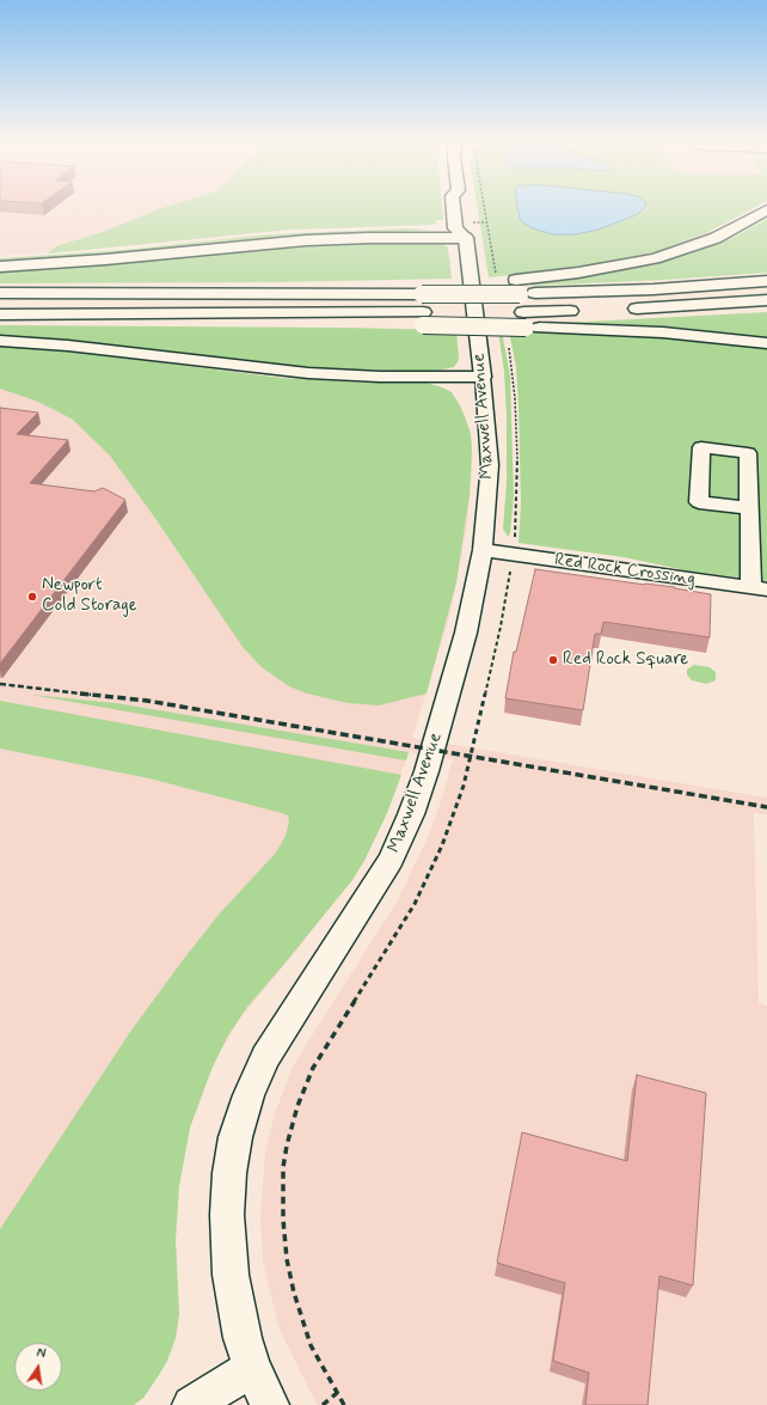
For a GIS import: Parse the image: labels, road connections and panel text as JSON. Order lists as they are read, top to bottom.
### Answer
{
  "streets": {
    "main road": ["Maxwell Avenue"],
    "street": ["Red Rock Crossing"]
  },
  "crossings": [
    ["Maxwell Avenue", "Red Rock Crossing"]
  ],
  "places": ["Newport Cold Storage", "Red Rock Square"],
  "north": "top"
}
